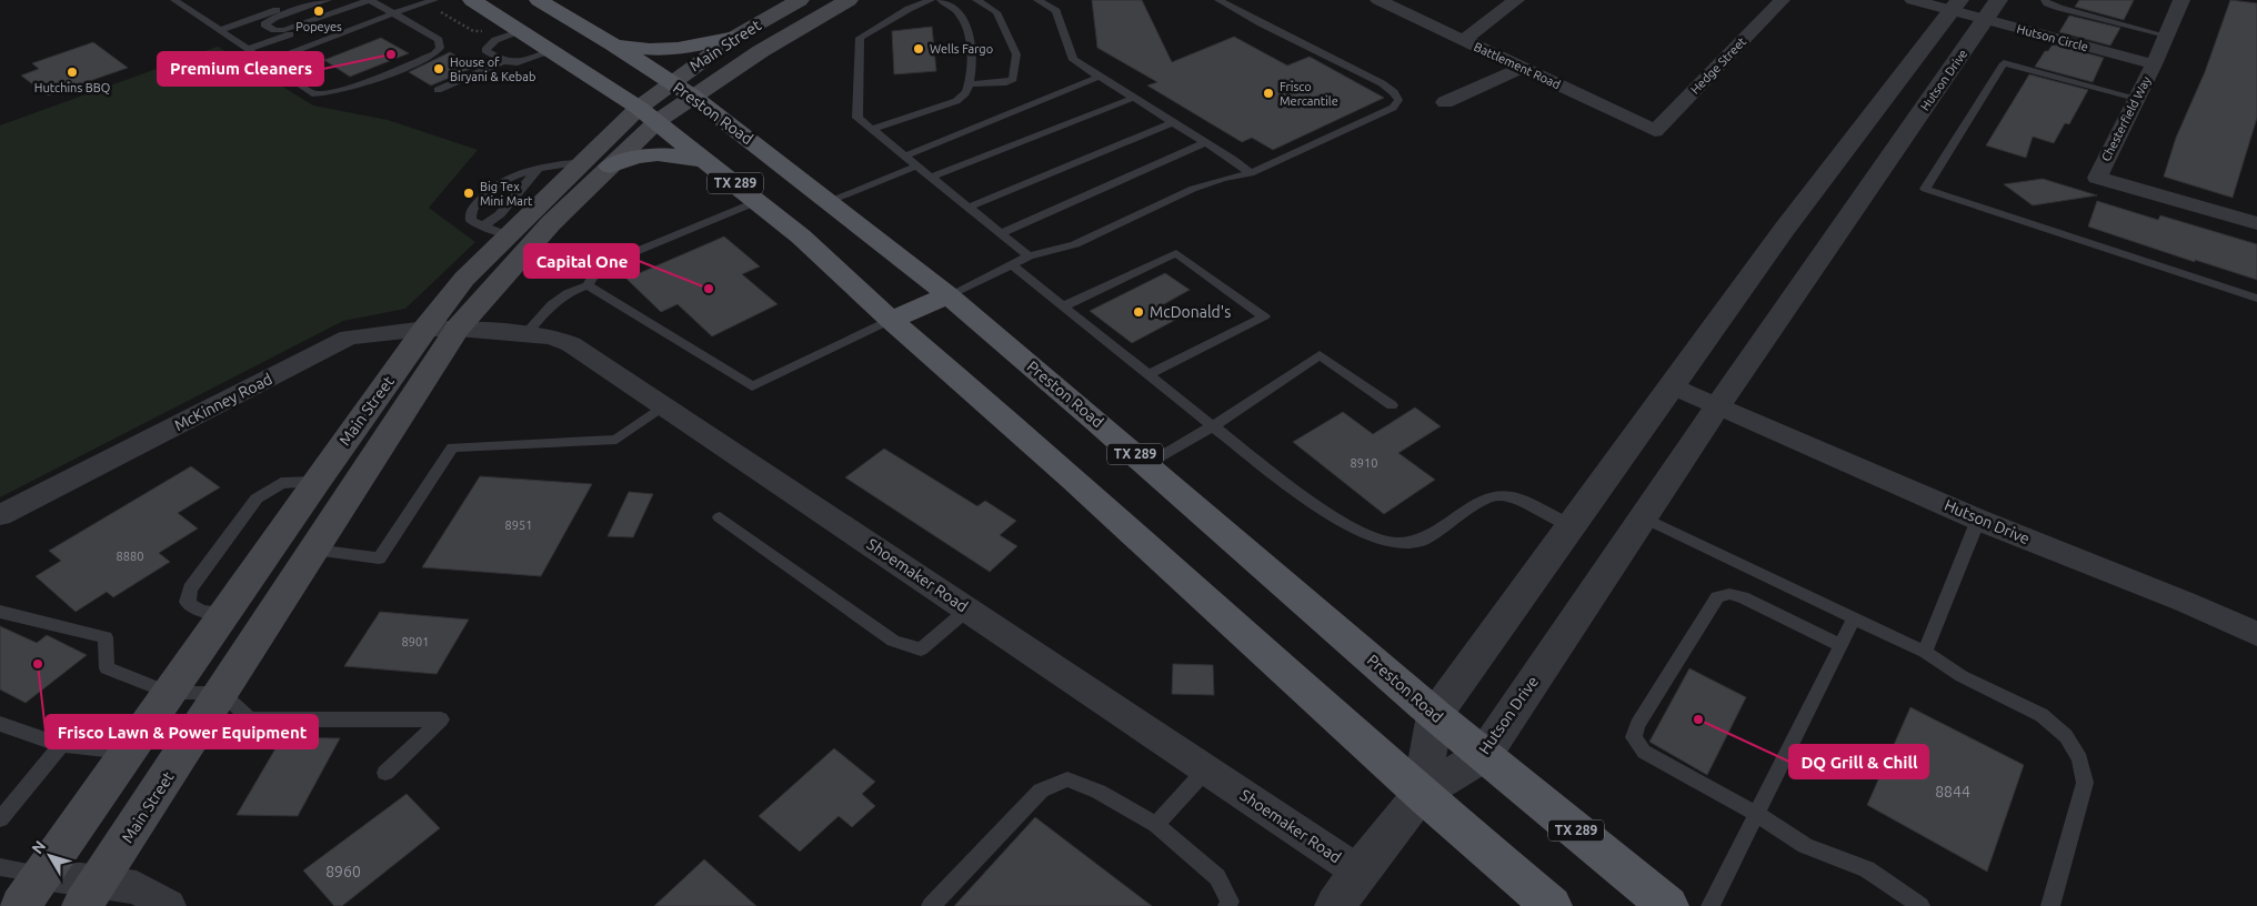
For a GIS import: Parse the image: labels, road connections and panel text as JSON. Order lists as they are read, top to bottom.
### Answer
{
  "streets": {
    "main road": ["Main Street", "Preston Road", "TX 289"],
    "street": [
      "Hutson Circle",
      "Battlement Road",
      "Hedge Street",
      "Hutson Drive",
      "Chesterfield Way",
      "McKinney Road",
      "Shoemaker Road"
    ]
  },
  "crossings": [
    ["Hutson Circle", "Hutson Drive"],
    ["Hutson Circle", "Chesterfield Way"],
    ["Main Street", "Preston Road"],
    ["Main Street", "TX 289"],
    ["Main Street", "McKinney Road"],
    ["Main Street", "Shoemaker Road"],
    ["Battlement Road", "Hedge Street"],
    ["Hutson Drive", "Preston Road"],
    ["Hutson Drive", "TX 289"],
    ["McKinney Road", "Shoemaker Road"]
  ],
  "places": [
    "Popeyes",
    "Wells Fargo",
    "Premium Cleaners",
    "House of Biryani & Kebab",
    "Hutchins BBQ",
    "Frisco Mercantile",
    "Big Tex Mini Mart",
    "Capital One",
    "McDonald's",
    "Frisco Lawn & Power Equipment",
    "DQ Grill & Chill"
  ],
  "house_numbers": [
    "8910",
    "8951",
    "8880",
    "8901",
    "8844",
    "8960"
  ],
  "north": "top left"
}
